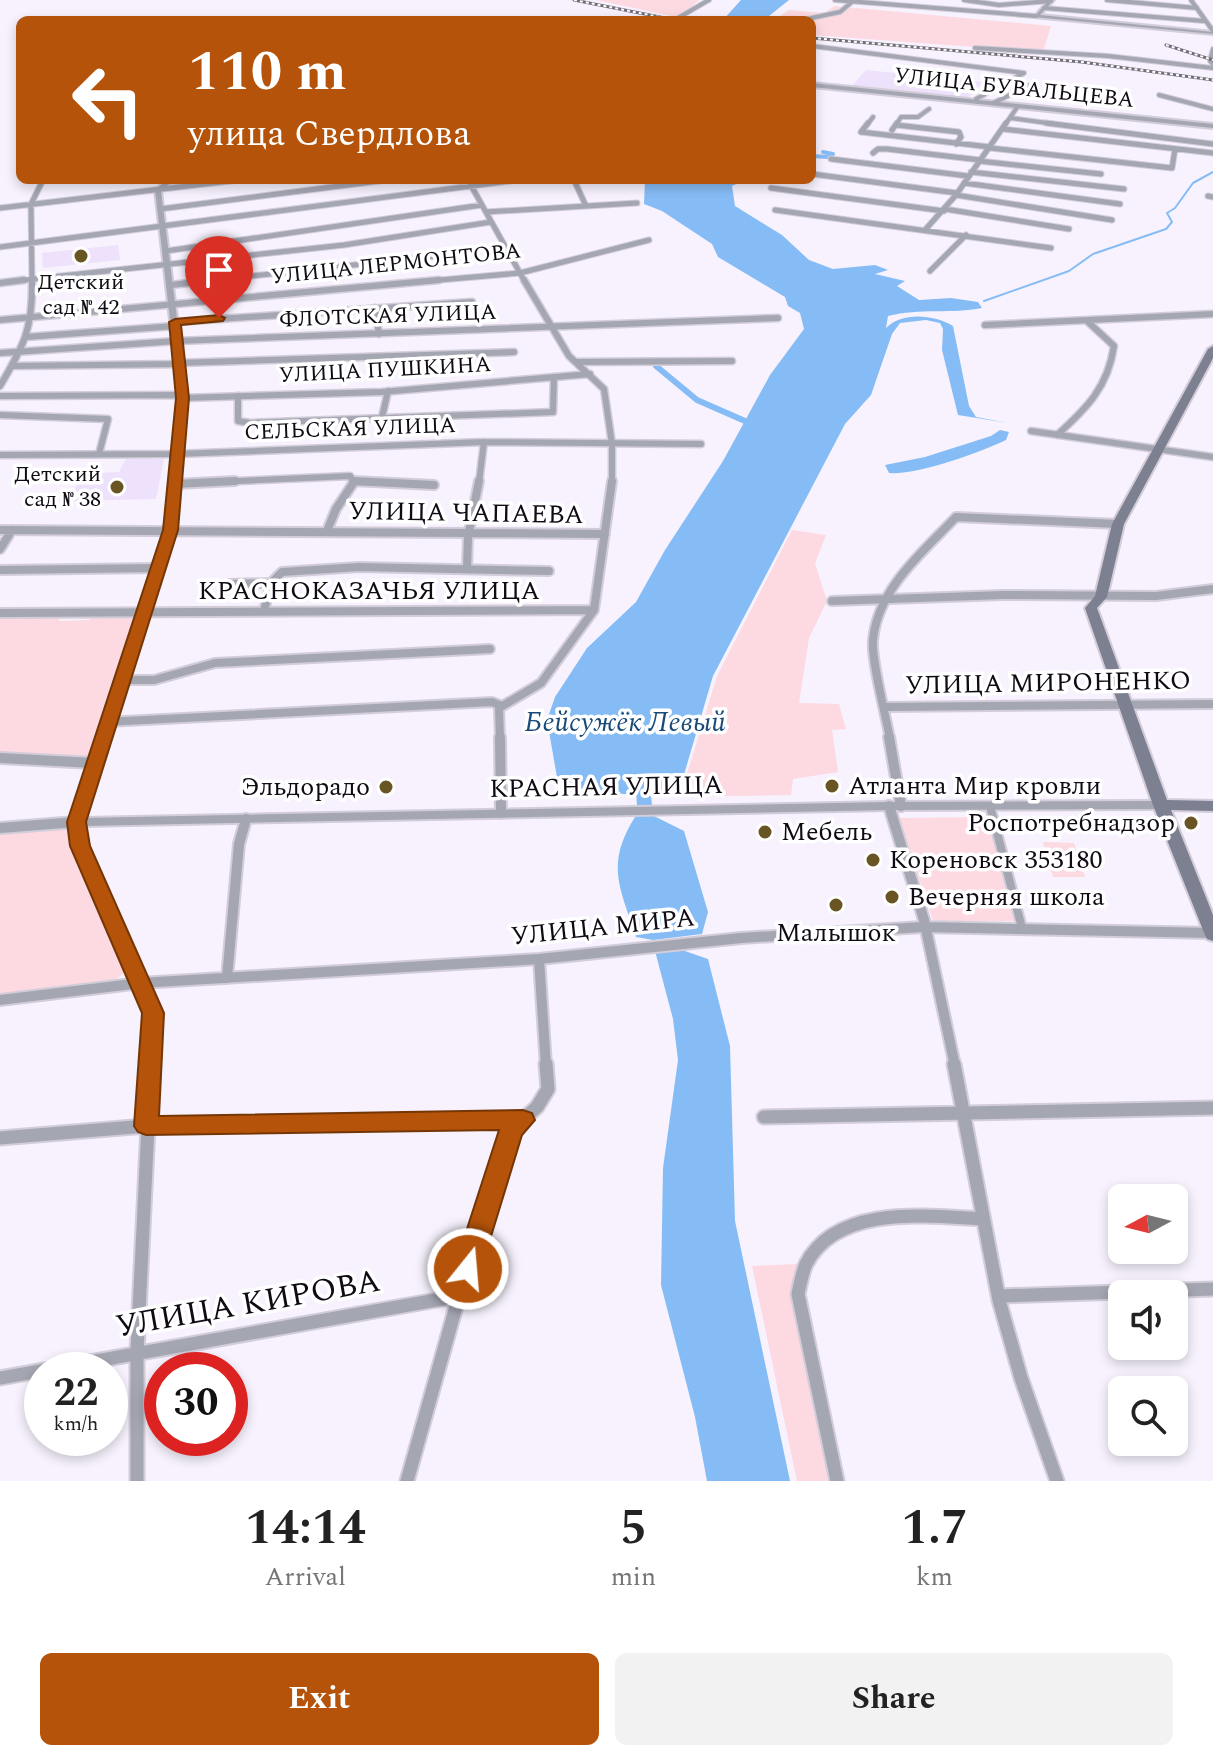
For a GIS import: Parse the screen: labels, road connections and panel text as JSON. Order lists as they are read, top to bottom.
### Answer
{
  "streets": {
    "main road": ["КРАСНАЯ УЛИЦА"],
    "street": [
      "УЛИЦА БУВАЛЬЦЕВА",
      "УЛИЦА ЛЕРМОНТОВА",
      "ФЛОТСКАЯ УЛИЦА",
      "УЛИЦА ПУШКИНА",
      "СЕЛЬСКАЯ УЛИЦА",
      "УЛИЦА ЧАПАЕВА",
      "КРАСНОКАЗАЧЬЯ УЛИЦА",
      "УЛИЦА МИРОНЕНКО",
      "УЛИЦА МИРА",
      "УЛИЦА КИРОВА"
    ]
  },
  "water": ["Бейсужёк Левый"],
  "places": [
    "Детский сад № 42",
    "Детский сад № 38",
    "Атланта Мир кровли",
    "Эльдорадо",
    "Роспотребнадзор",
    "Мебель",
    "Кореновск 353180",
    "Вечерняя школа",
    "Малышок"
  ],
  "north": "left",
  "page": {
    "turn": ["110 m", "улица Свердлова"],
    "speed": "22 km/h",
    "limit": "30",
    "eta": [
      "14:14",
      "Arrival",
      "5",
      "min",
      "1.7",
      "km"
    ],
    "buttons": ["Exit", "Share"]
  }
}
